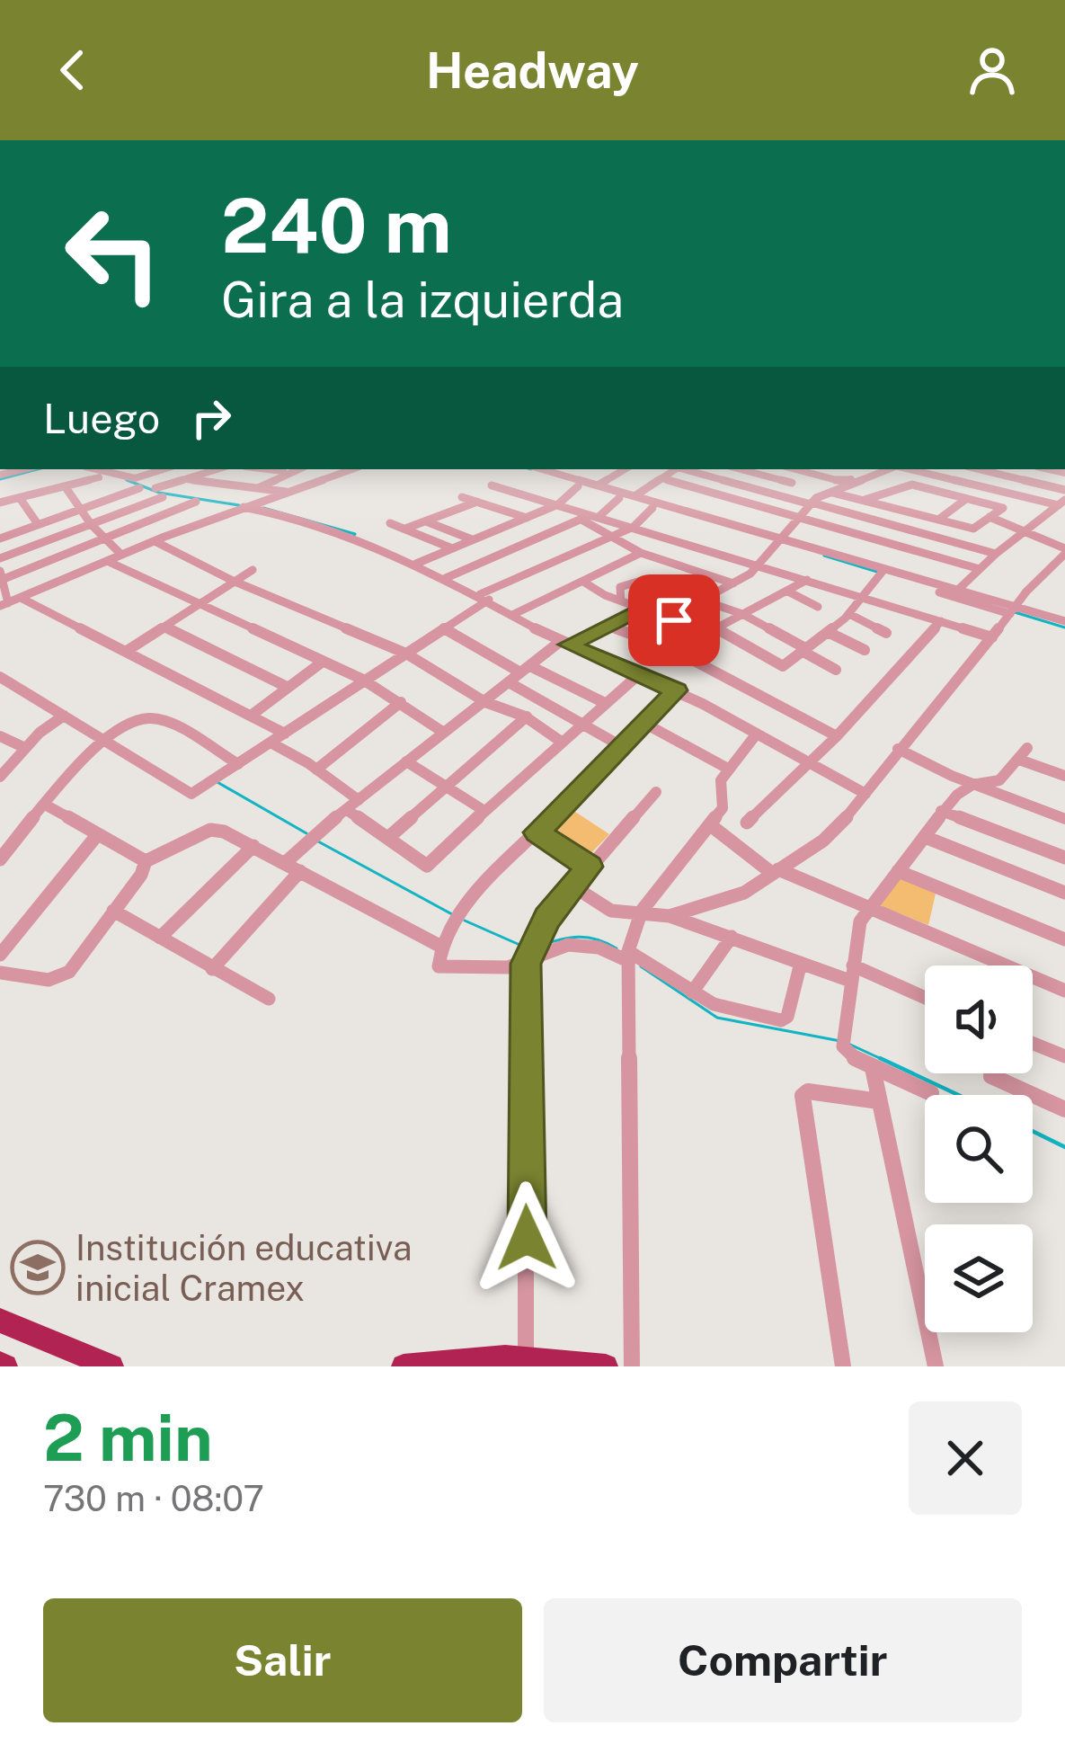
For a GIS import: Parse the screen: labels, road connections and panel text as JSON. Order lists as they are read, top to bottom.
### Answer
{
  "places": {
    "school or university": ["Institución educativa inicial Cramex"]
  },
  "page": {
    "header": "Headway",
    "turn": ["240 m", "Gira a la izquierda"],
    "then": "Luego",
    "heading": ["2 min", "730 m · 08:07"],
    "buttons": ["Salir", "Compartir"]
  }
}
